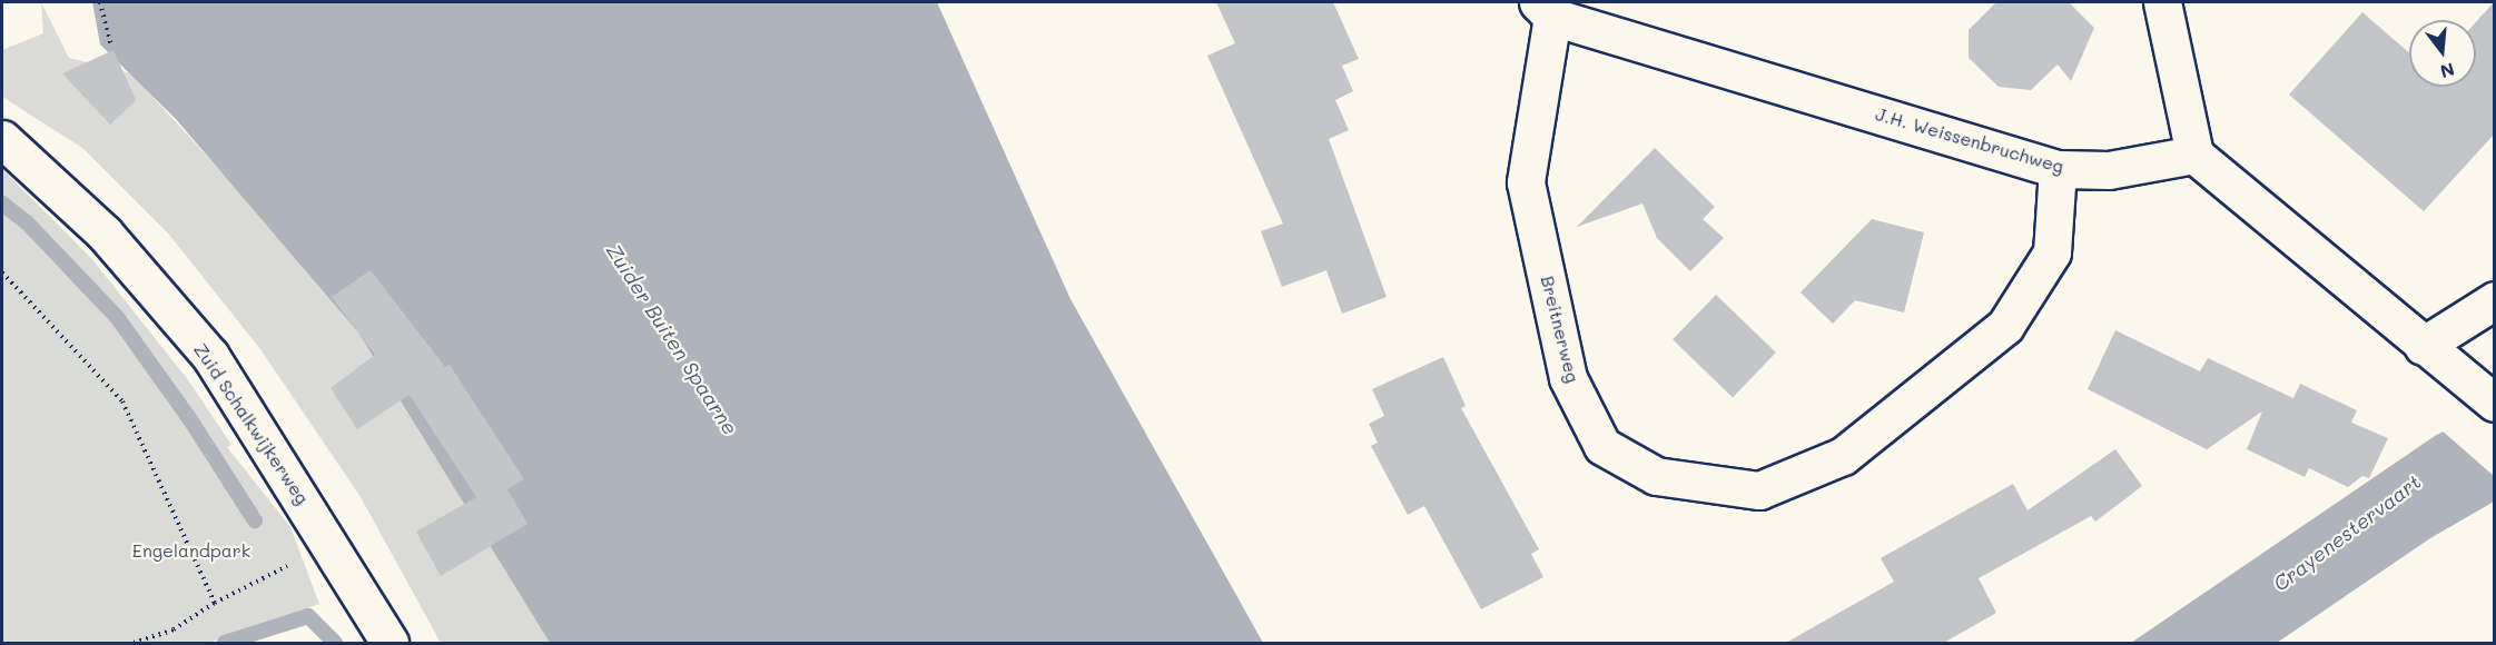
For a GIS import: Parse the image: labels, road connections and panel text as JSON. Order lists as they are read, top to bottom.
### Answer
{
  "streets": {
    "street": ["J.H. Weissenbruchweg", "Breitnerweg", "Zuid Schalkwijkerweg"]
  },
  "crossings": [
    ["J.H. Weissenbruchweg", "Breitnerweg"]
  ],
  "water": ["Zuider Buiten Spaarne", "Crayenestervaart"],
  "parks": ["Engelandpark"],
  "north": "bottom"
}
